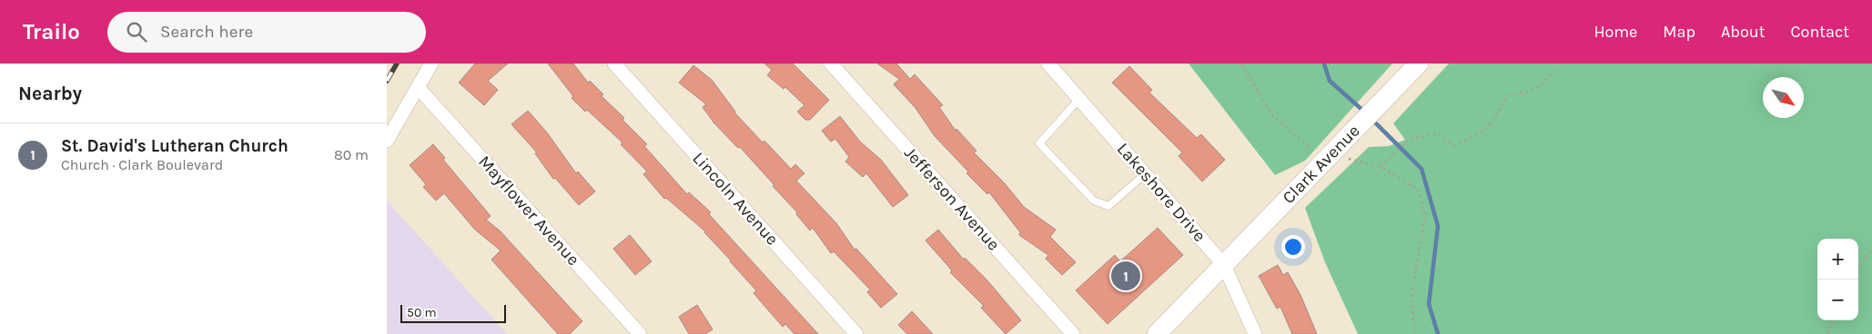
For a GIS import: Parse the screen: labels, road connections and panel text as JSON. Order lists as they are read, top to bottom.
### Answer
{
  "streets": {
    "street": [
      "Clark Avenue",
      "Lakeshore Drive",
      "Lincoln Avenue",
      "Jefferson Avenue",
      "Mayflower Avenue"
    ]
  },
  "crossings": [
    ["Clark Avenue", "Lakeshore Drive"]
  ],
  "scale_bar": "50 m",
  "north": "bottom right",
  "page": {
    "header": "Trailo",
    "search": "Search here",
    "nav": [
      "Home",
      "Map",
      "About",
      "Contact"
    ],
    "heading": "Nearby",
    "list": [
      {
        "mark": "1",
        "name": "St. David's Lutheran Church",
        "note": "Church · Clark Boulevard",
        "value": "80 m"
      }
    ],
    "map_buttons": ["+", "−"],
    "pins": "1",
    "scale": "50 m"
  }
}
